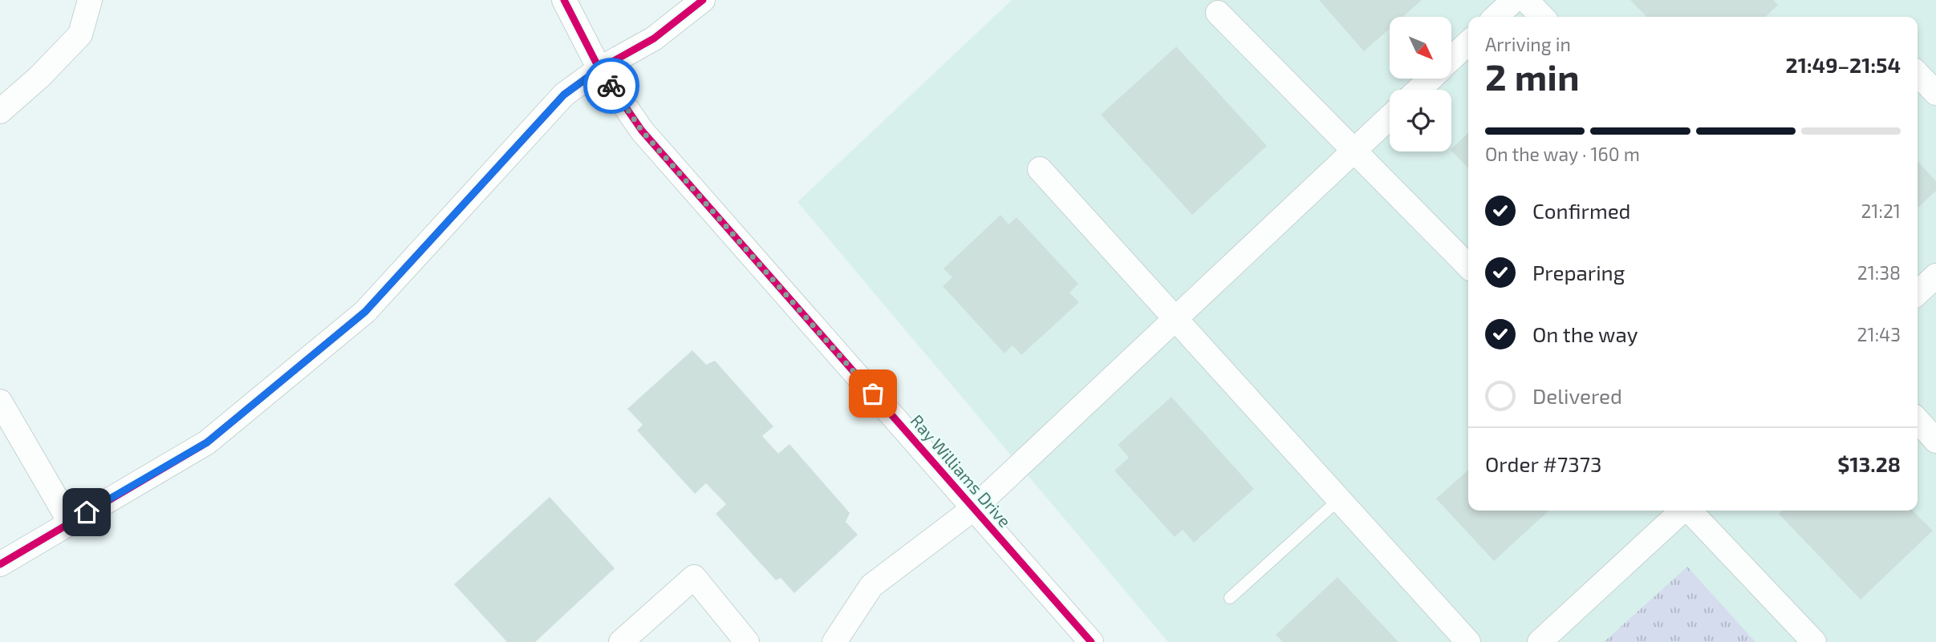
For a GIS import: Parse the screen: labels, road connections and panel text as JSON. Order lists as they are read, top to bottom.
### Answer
{
  "streets": {
    "street": ["Ray Williams Drive"]
  },
  "north": "bottom right",
  "page": {
    "heading": ["2 min", "Arriving in", "21:49–21:54"],
    "panel": ["Order #7373", "$13.28"],
    "bar": "On the way · 160 m",
    "list": [
      ["Confirmed", "21:21"],
      ["Preparing", "21:38"],
      ["On the way", "21:43"],
      "Delivered"
    ]
  }
}
